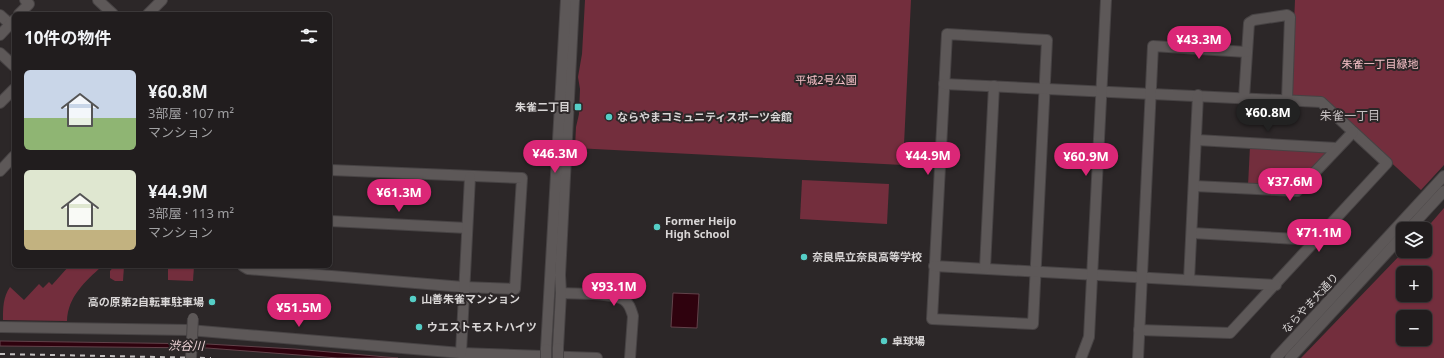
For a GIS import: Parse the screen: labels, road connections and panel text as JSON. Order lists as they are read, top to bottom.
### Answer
{
  "streets": {
    "street": ["ならやま大通り"]
  },
  "districts": ["朱雀一丁目"],
  "water": ["渋谷川"],
  "parks": ["朱雀一丁目緑地", "平城2号公園"],
  "places": {
    "transit": ["朱雀二丁目"],
    "other": [
      "ならやまコミュニティスポーツ会館",
      "Former Heijo High School",
      "奈良県立奈良高等学校",
      "山善朱雀マンション",
      "高の原第2自転車駐車場",
      "ウエストモストハイツ",
      "卓球場"
    ]
  },
  "page": {
    "heading": "10件の物件",
    "price": [
      "¥43.3M",
      "¥60.8M",
      "¥46.3M",
      "¥44.9M",
      "¥60.9M",
      "¥37.6M",
      "¥61.3M",
      "¥71.1M",
      "¥93.1M",
      "¥51.5M"
    ],
    "list": [
      {
        "name": "¥60.8M",
        "note": "3部屋 · 107 m² · マンション"
      },
      {
        "name": "¥44.9M",
        "note": "3部屋 · 113 m² · マンション"
      }
    ],
    "map_buttons": ["+", "−"]
  }
}
